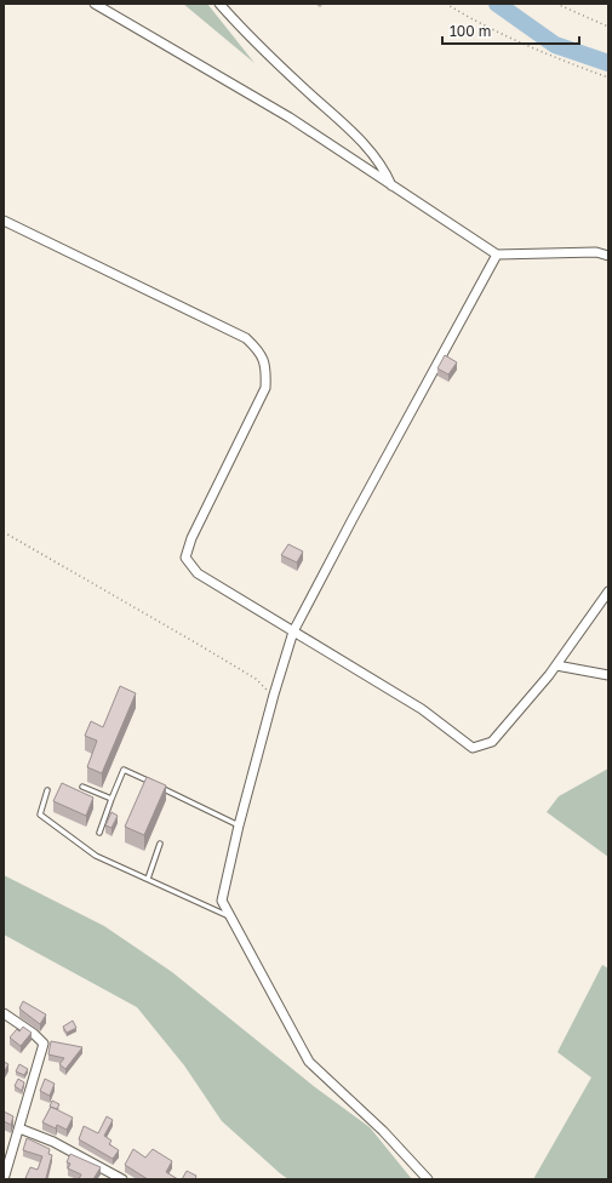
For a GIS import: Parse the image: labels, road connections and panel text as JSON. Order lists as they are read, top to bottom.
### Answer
{
  "scale_bar": "100 m"
}
